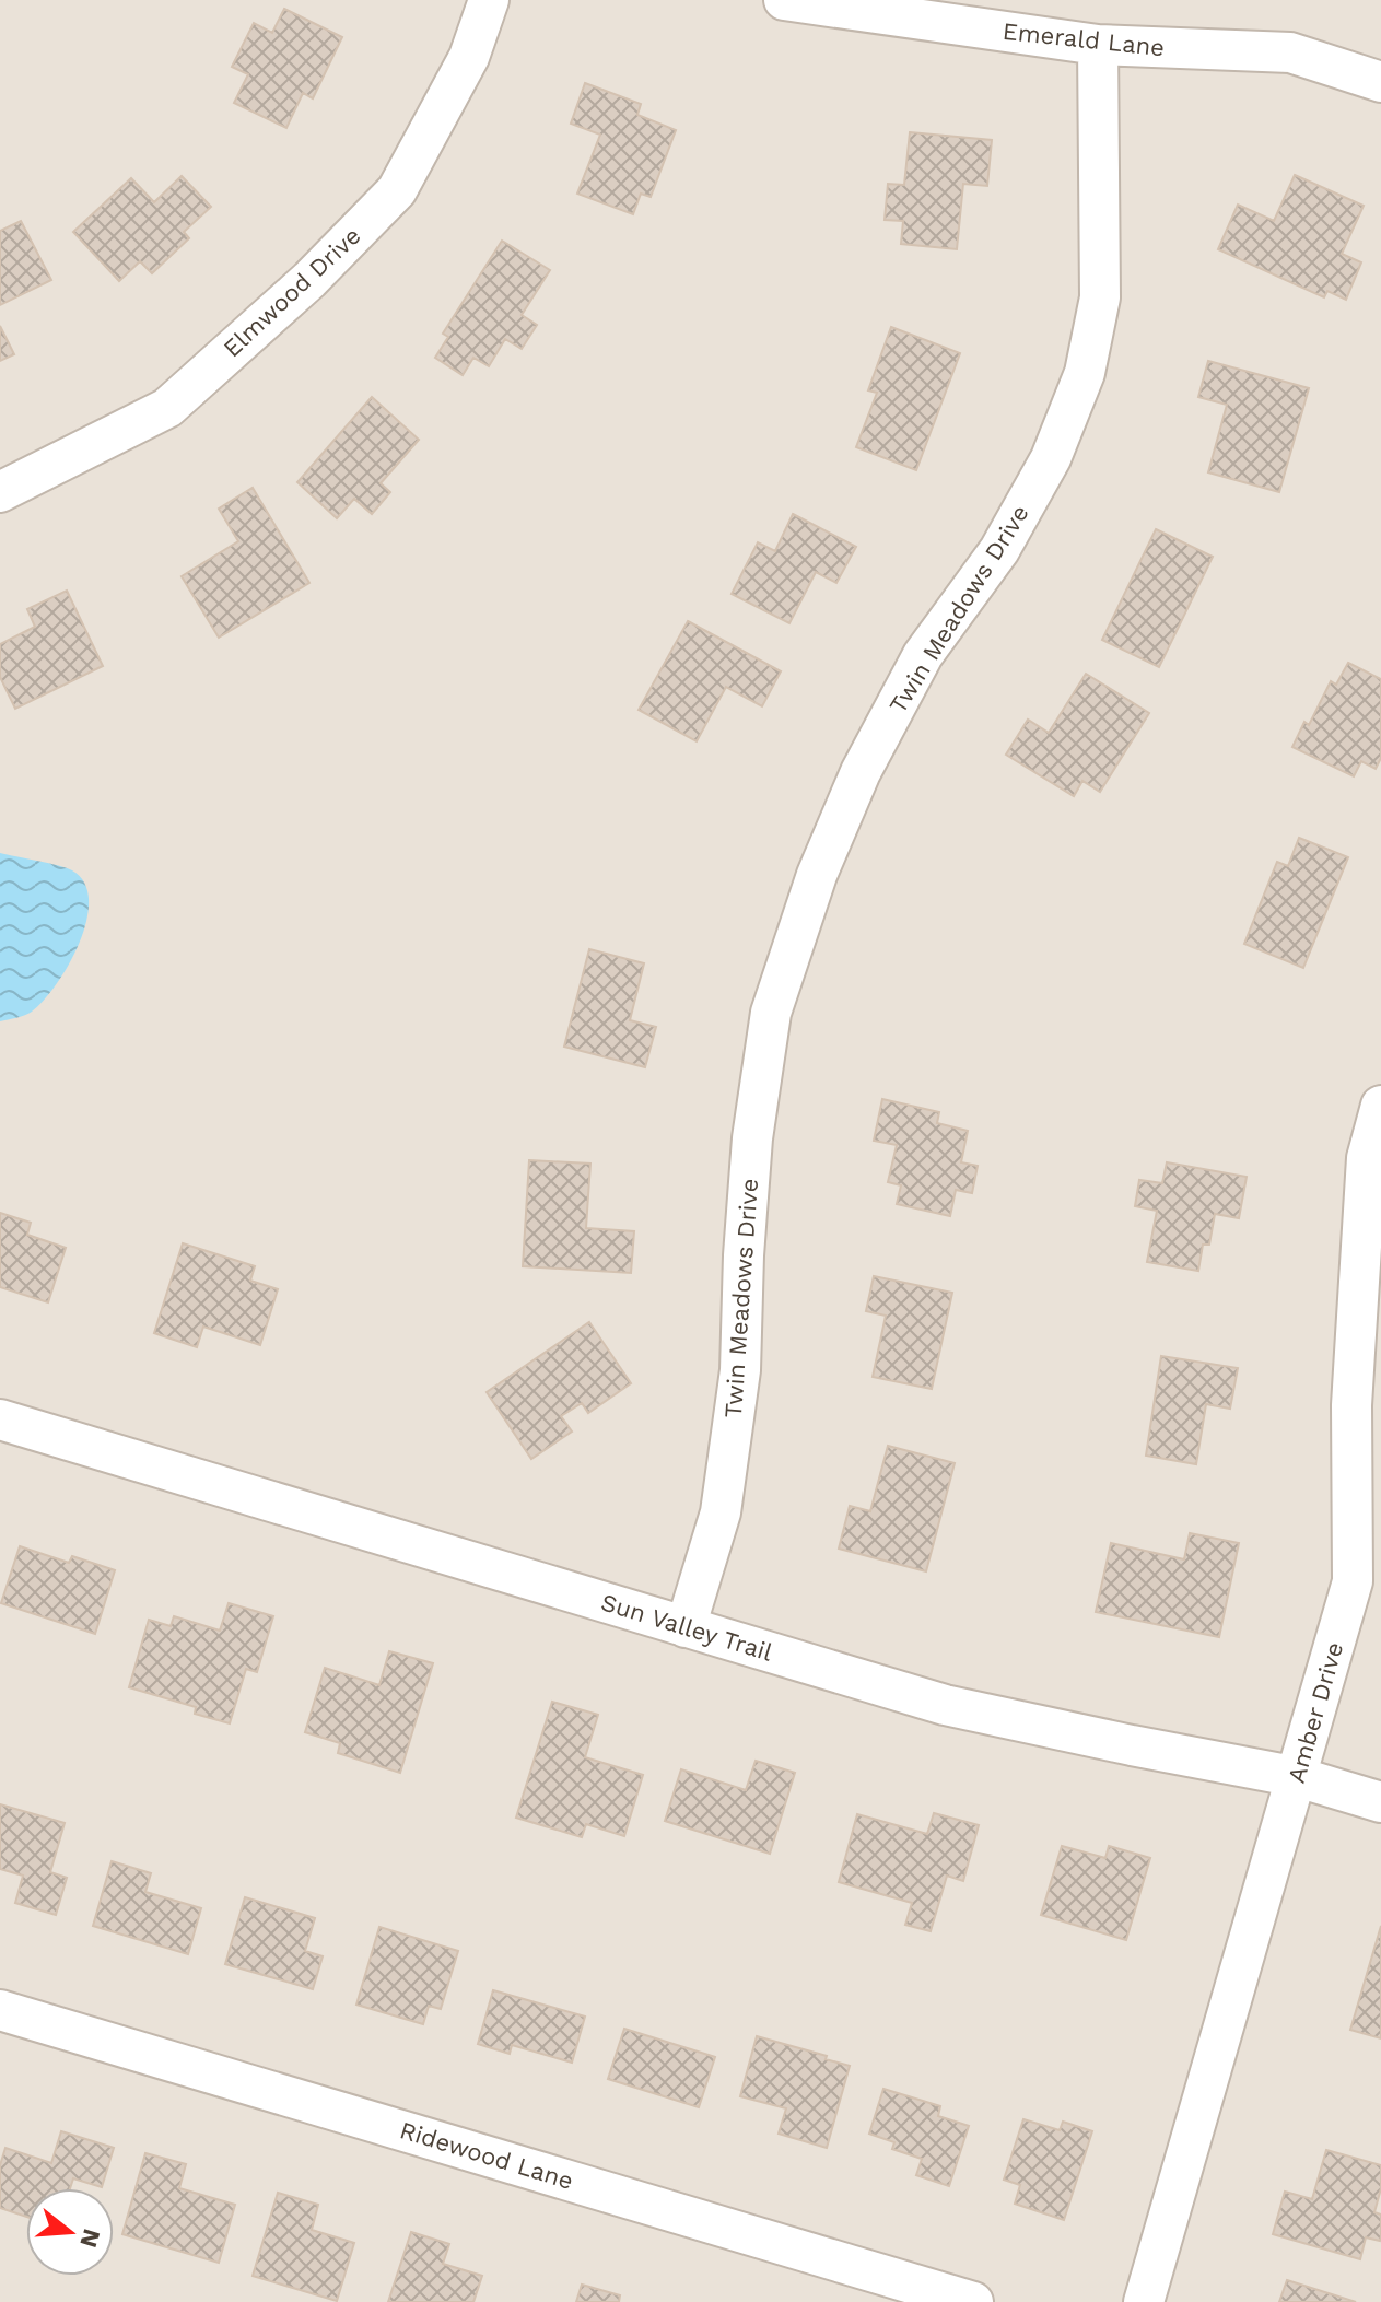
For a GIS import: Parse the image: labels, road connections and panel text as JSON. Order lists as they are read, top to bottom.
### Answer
{
  "streets": {
    "street": [
      "Emerald Lane",
      "Elmwood Drive",
      "Twin Meadows Drive",
      "Sun Valley Trail",
      "Amber Drive",
      "Ridewood Lane"
    ]
  },
  "crossings": [
    ["Emerald Lane", "Twin Meadows Drive"],
    ["Twin Meadows Drive", "Sun Valley Trail"],
    ["Sun Valley Trail", "Amber Drive"]
  ],
  "north": "right"
}
